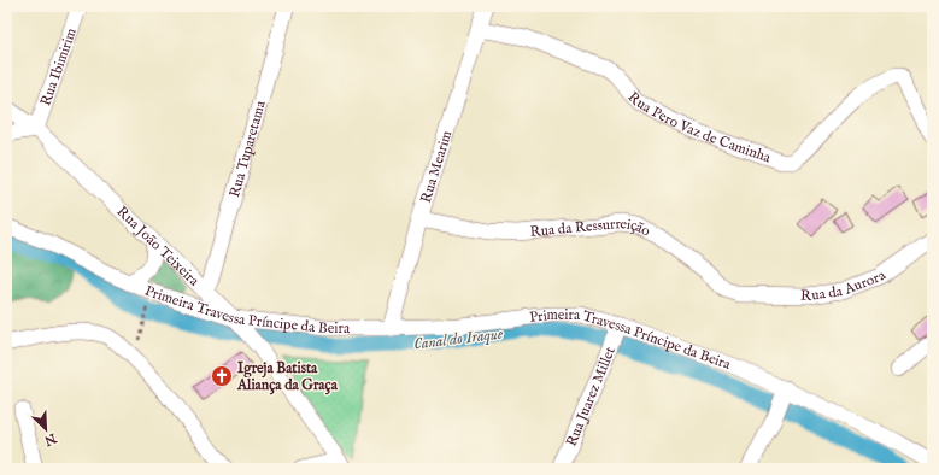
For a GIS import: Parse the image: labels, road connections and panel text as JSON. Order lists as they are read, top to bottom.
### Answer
{
  "streets": {
    "street": [
      "Rua Ibimirim",
      "Rua Pero Vaz de Caminha",
      "Rua Tuparetama",
      "Rua Mearim",
      "Rua da Ressurreição",
      "Rua João Teixeira",
      "Rua da Aurora",
      "Primeira Travessa Príncipe da Beira",
      "Rua Juarez Millet"
    ]
  },
  "crossings": [
    ["Rua Ibimirim", "Rua João Teixeira"],
    ["Rua Pero Vaz de Caminha", "Rua Mearim"],
    ["Rua Tuparetama", "Rua João Teixeira"],
    ["Rua Mearim", "Rua da Ressurreição"],
    ["Rua Mearim", "Primeira Travessa Príncipe da Beira"],
    ["Rua da Ressurreição", "Rua da Aurora"],
    ["Rua João Teixeira", "Primeira Travessa Príncipe da Beira"],
    ["Primeira Travessa Príncipe da Beira", "Rua Juarez Millet"]
  ],
  "water": ["Canal do Iraque"],
  "places": {
    "church": ["Igreja Batista Aliança da Graça"]
  },
  "north": "bottom right"
}
